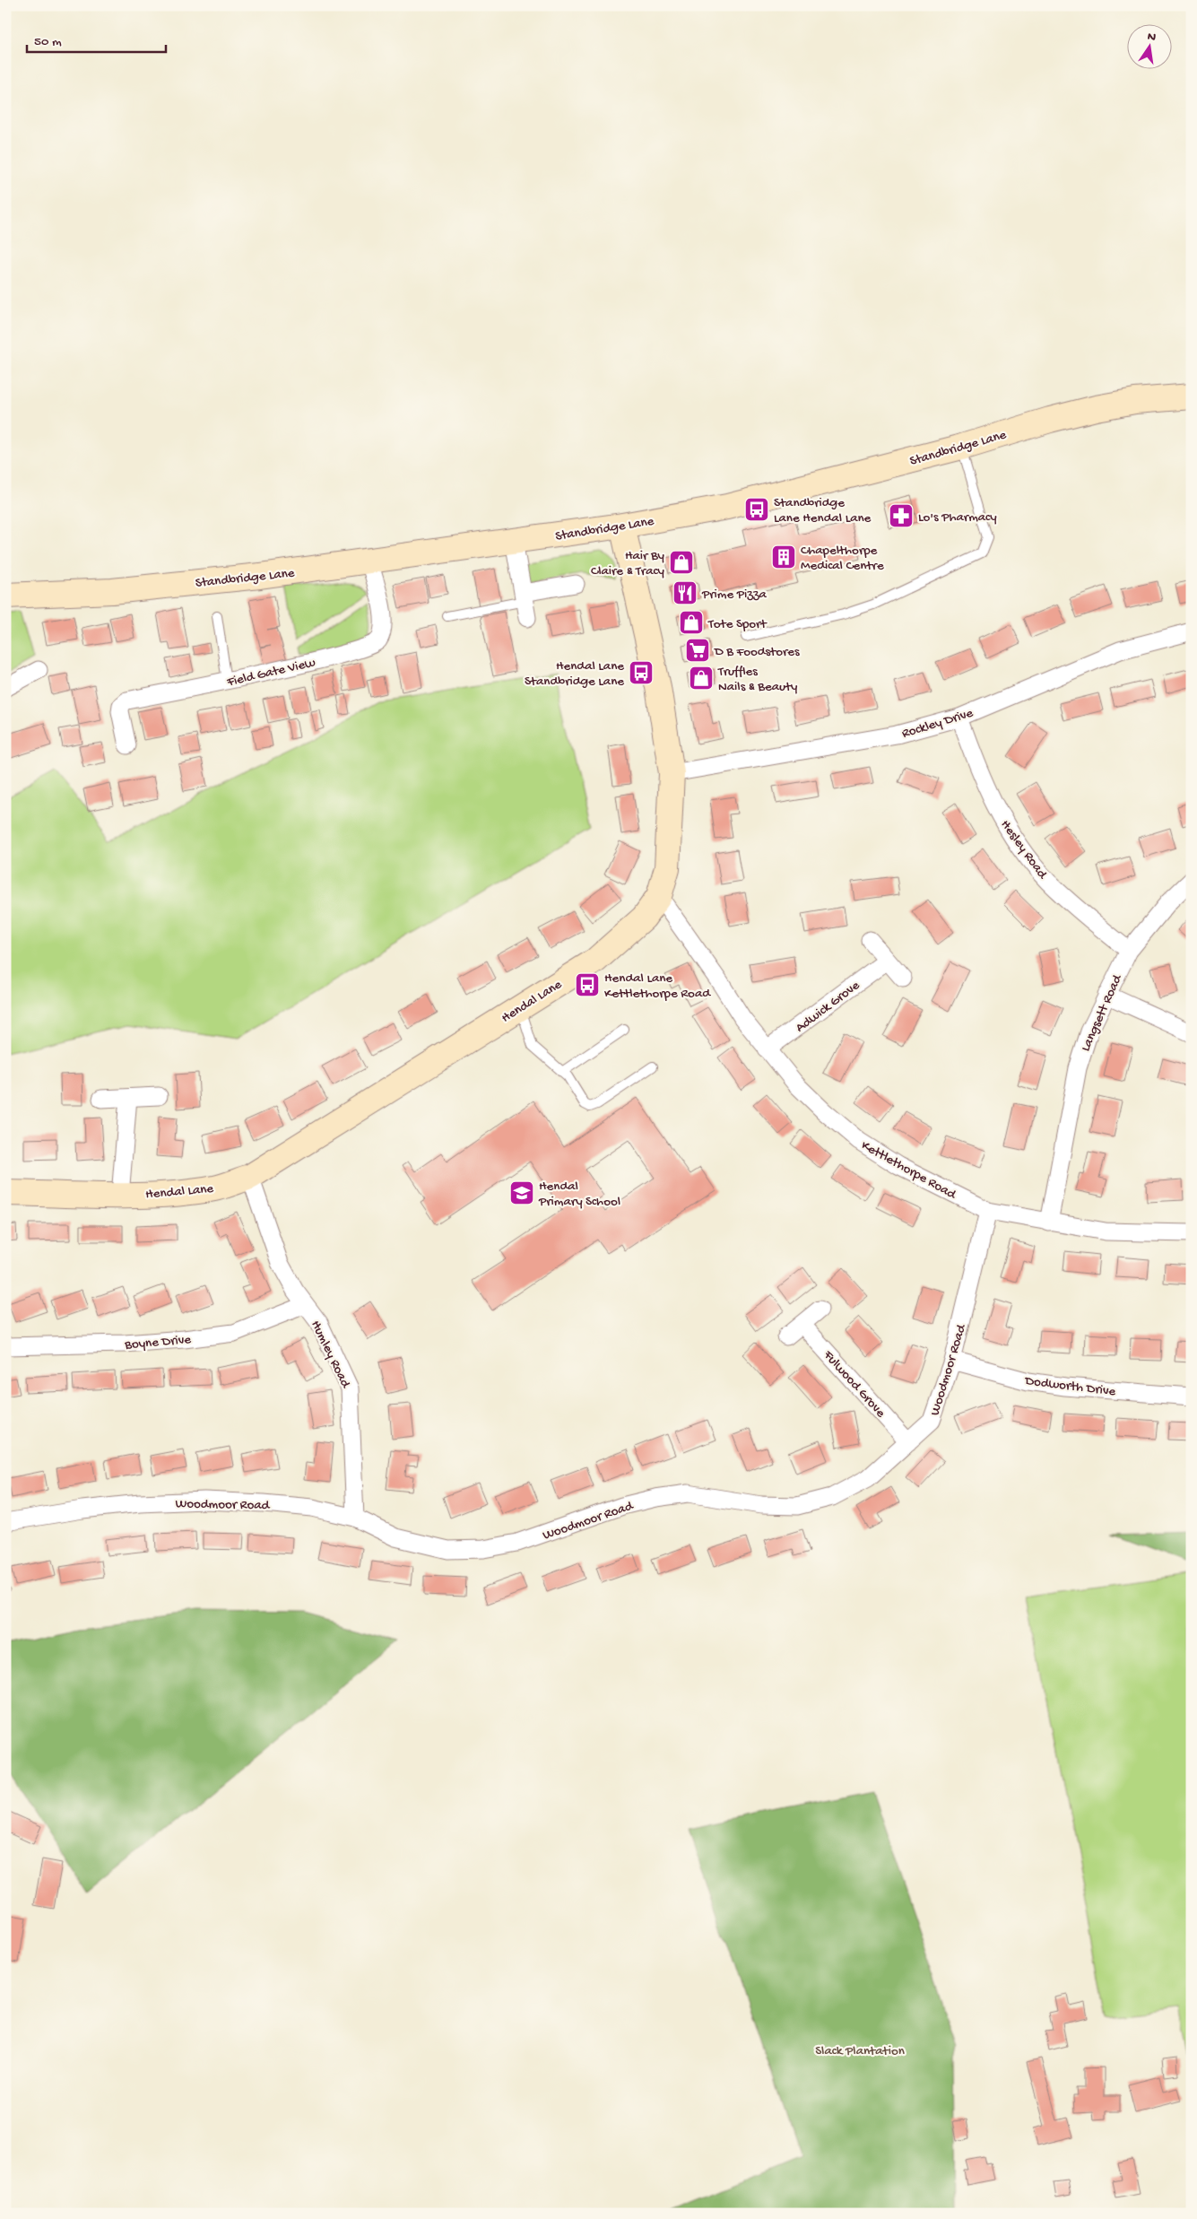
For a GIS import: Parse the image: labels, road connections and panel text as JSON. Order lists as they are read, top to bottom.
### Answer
{
  "streets": {
    "street": [
      "Standbridge Lane",
      "Field Gate View",
      "Rockley Drive",
      "Hesley Road",
      "Hendal Lane",
      "Adwick Grove",
      "Langsett Road",
      "Kettlethorpe Road",
      "Boyne Drive",
      "Humley Road",
      "Woodmoor Road",
      "Fulwood Grove",
      "Dodworth Drive"
    ]
  },
  "crossings": [
    ["Standbridge Lane", "Field Gate View"],
    ["Standbridge Lane", "Hendal Lane"],
    ["Rockley Drive", "Hesley Road"],
    ["Rockley Drive", "Hendal Lane"],
    ["Hesley Road", "Langsett Road"],
    ["Hendal Lane", "Kettlethorpe Road"],
    ["Hendal Lane", "Humley Road"],
    ["Adwick Grove", "Kettlethorpe Road"],
    ["Langsett Road", "Kettlethorpe Road"],
    ["Kettlethorpe Road", "Woodmoor Road"],
    ["Boyne Drive", "Humley Road"],
    ["Humley Road", "Woodmoor Road"],
    ["Woodmoor Road", "Fulwood Grove"],
    ["Woodmoor Road", "Dodworth Drive"]
  ],
  "parks": ["Slack Plantation"],
  "places": {
    "bus stop": ["Standbridge Lane Hendal Lane", "Hendal Lane Standbridge Lane", "Hendal Lane Kettlethorpe Road"],
    "pharmacy": ["Lo's Pharmacy"],
    "building": ["Chapelthorpe Medical Centre"],
    "shop": ["Hair By Claire & Tracy", "Tote Sport", "Truffles Nails & Beauty"],
    "restaurant": ["Prime Pizza"],
    "supermarket": ["D B Foodstores"],
    "school or university": ["Hendal Primary School"]
  },
  "scale_bar": "50 m",
  "north": "top"
}
